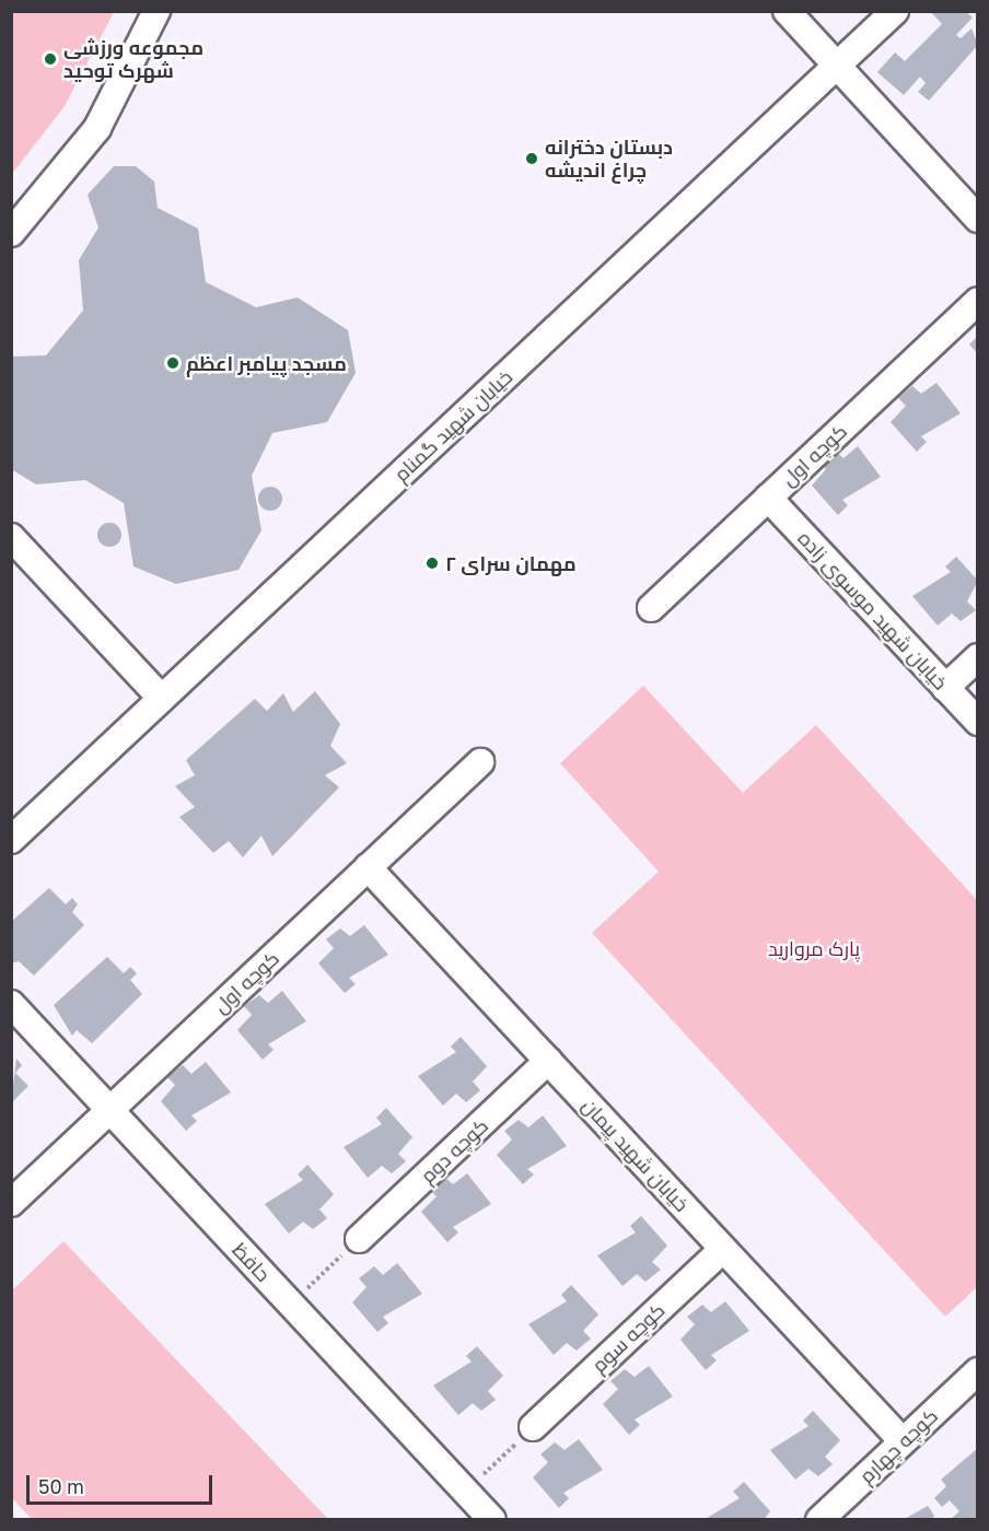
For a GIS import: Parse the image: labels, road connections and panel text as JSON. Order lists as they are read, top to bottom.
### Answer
{
  "streets": {
    "street": [
      "خیابان شهید گمنام",
      "کوچه اول",
      "خیابان شهید موسوی زاده",
      "کوچه دوم",
      "خیابان شهید پیمان",
      "حافظ",
      "کوچه سوم",
      "کوچه چهارم"
    ]
  },
  "crossings": [
    ["کوچه اول", "خیابان شهید موسوی زاده"],
    ["کوچه اول", "خیابان شهید پیمان"],
    ["کوچه اول", "حافظ"],
    ["کوچه دوم", "خیابان شهید پیمان"],
    ["خیابان شهید پیمان", "کوچه سوم"],
    ["خیابان شهید پیمان", "کوچه چهارم"]
  ],
  "parks": ["پارک مروارید"],
  "places": [
    "مجموعه ورزشی شهرک توحید",
    "دبستان دخترانه چراغ اندیشه",
    "مسجد پیامبر اعظم",
    "مهمان سرای ۲"
  ],
  "scale_bar": "50 m"
}
